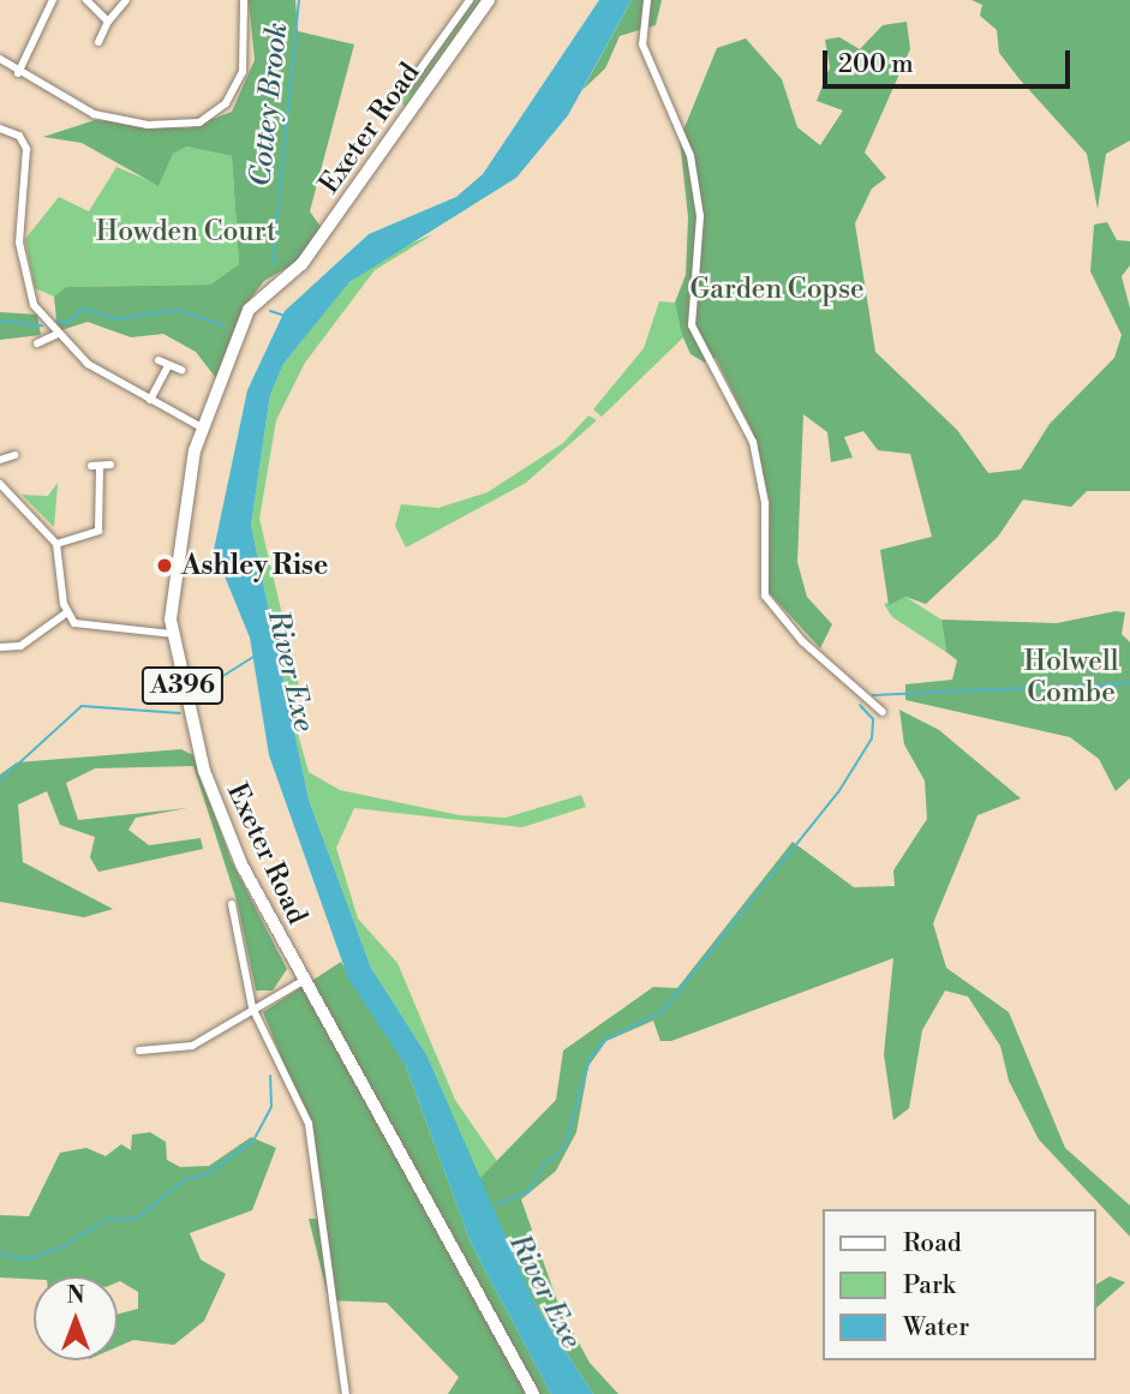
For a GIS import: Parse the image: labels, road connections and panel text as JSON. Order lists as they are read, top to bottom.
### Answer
{
  "streets": {
    "main road": ["Exeter Road", "A396"]
  },
  "water": ["Cottey Brook", "River Exe"],
  "parks": ["Howden Court", "Garden Copse", "Holwell Combe"],
  "places": ["Ashley Rise"],
  "legend": ["Road", "Park", "Water"],
  "scale_bar": "200 m",
  "north": "top"
}
